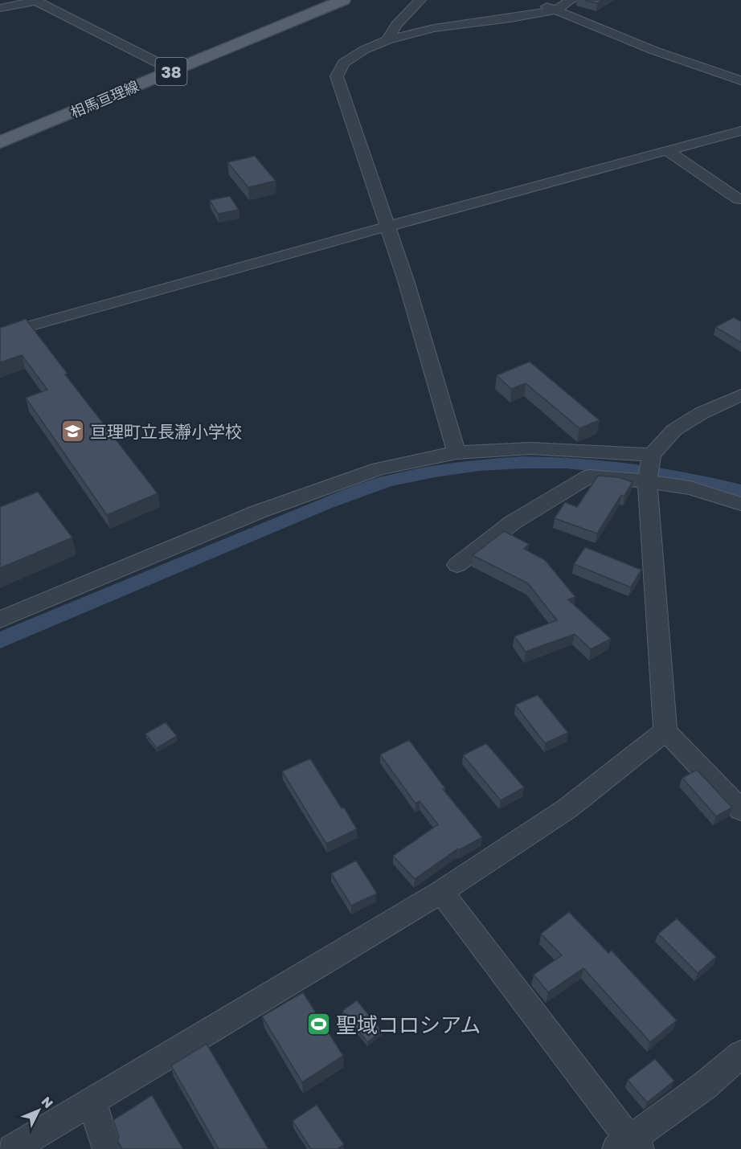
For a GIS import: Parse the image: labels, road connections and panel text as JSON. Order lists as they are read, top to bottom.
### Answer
{
  "streets": {
    "main road": ["38", "相馬亘理線"]
  },
  "places": {
    "school or university": ["亘理町立長瀞小学校"],
    "sports": ["聖域コロシアム"]
  },
  "north": "top right"
}
